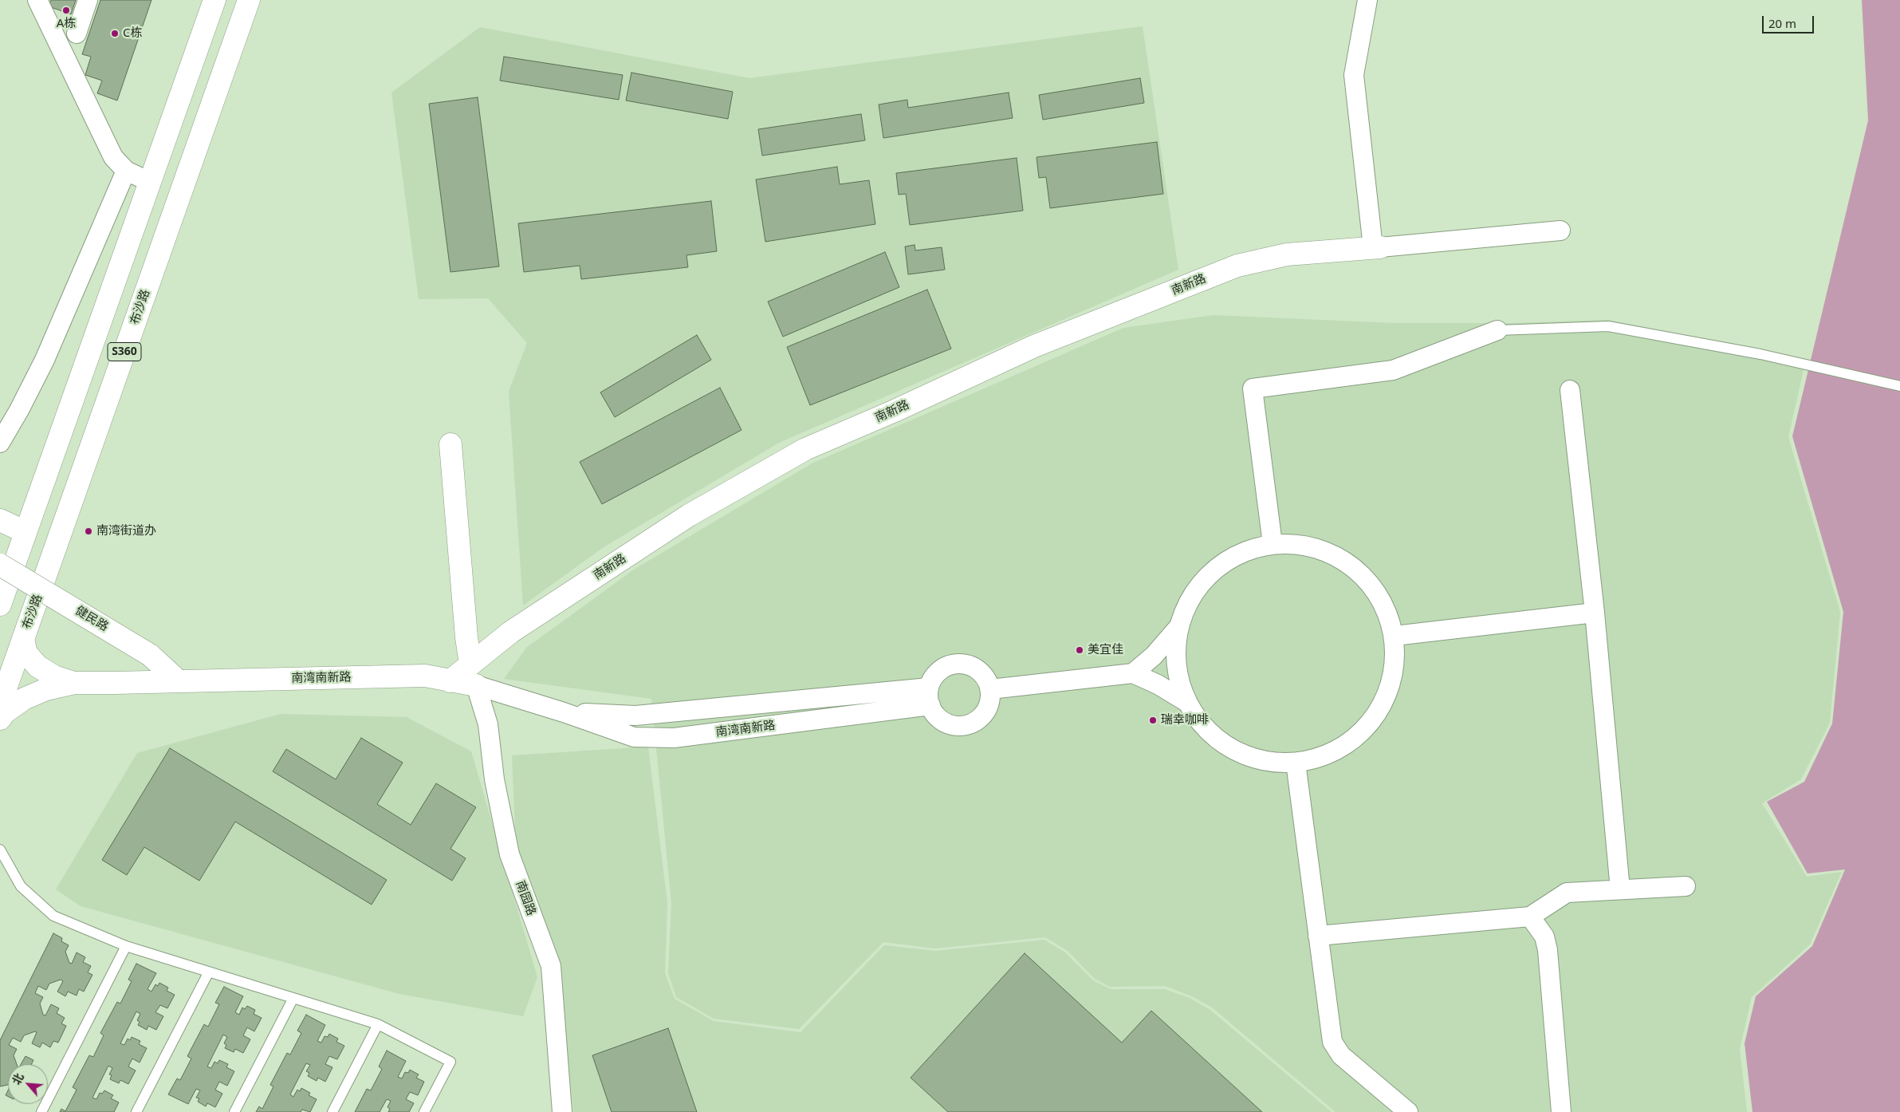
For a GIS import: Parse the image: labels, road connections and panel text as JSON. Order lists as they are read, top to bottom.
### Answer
{
  "streets": {
    "street": [
      "南新路",
      "布沙路",
      "S360",
      "健民路",
      "南湾南新路",
      "南园路"
    ]
  },
  "crossings": [
    ["南新路", "南湾南新路"],
    ["布沙路", "南湾南新路"],
    ["健民路", "南湾南新路"],
    ["南湾南新路", "南园路"]
  ],
  "places": [
    "A栋",
    "C栋",
    "南湾街道办",
    "美宜佳",
    "瑞幸咖啡"
  ],
  "scale_bar": "20 m",
  "north": "top left"
}
